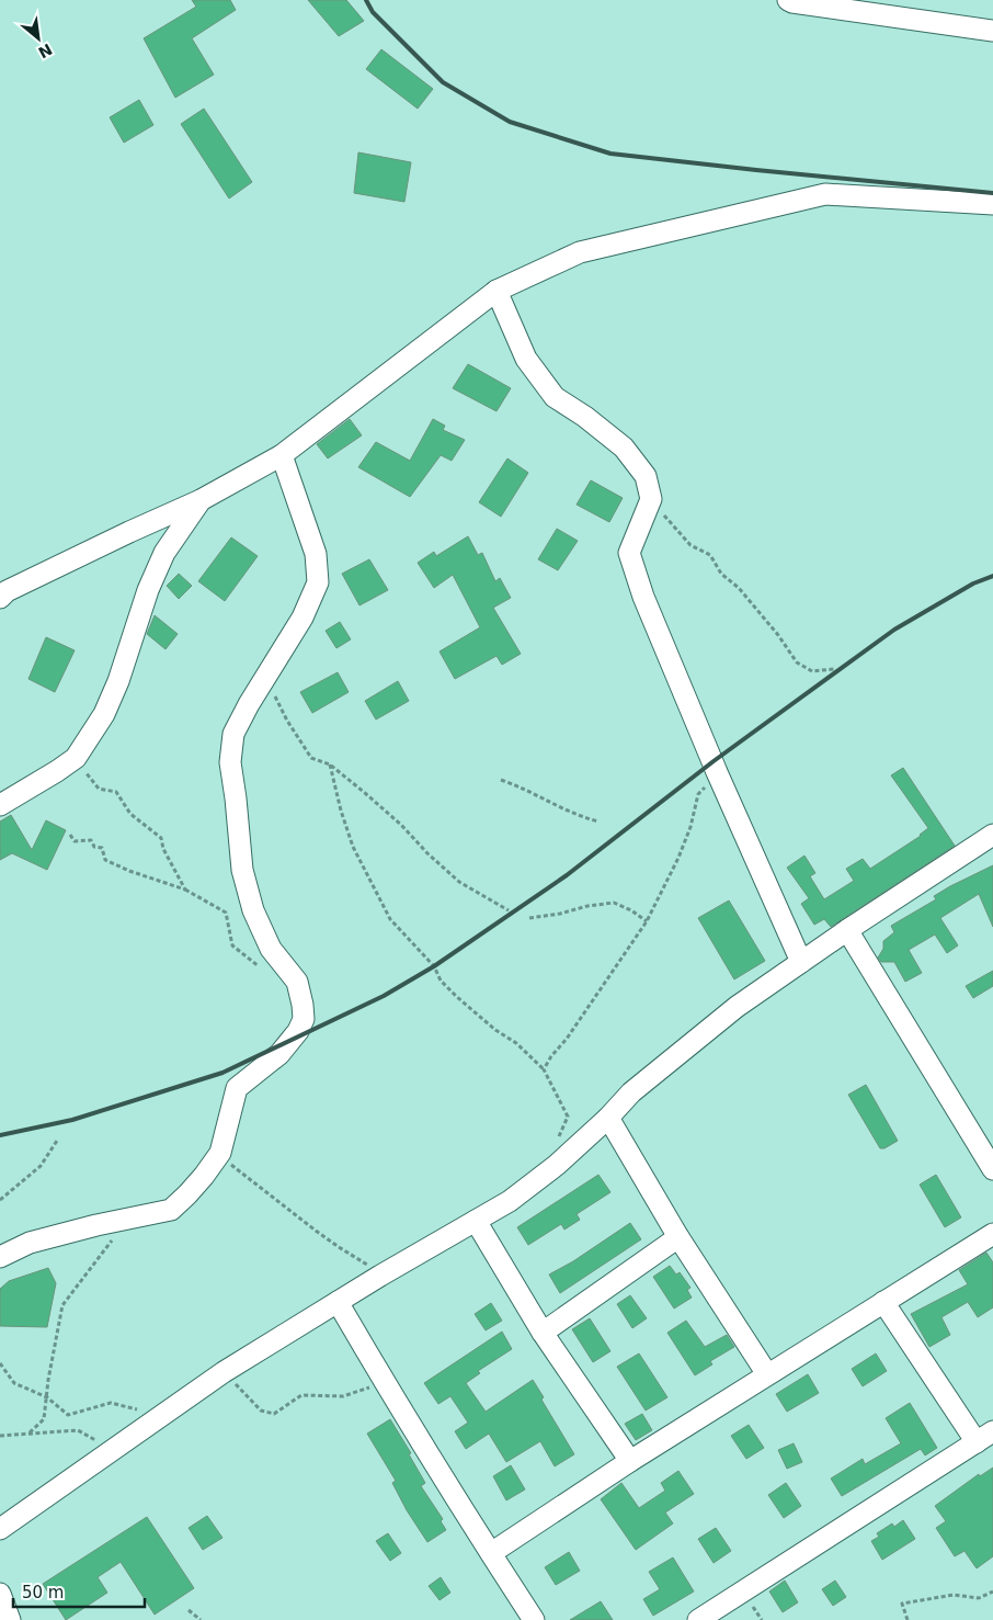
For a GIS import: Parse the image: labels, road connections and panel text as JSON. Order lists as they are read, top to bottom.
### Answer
{
  "scale_bar": "50 m",
  "north": "bottom right"
}
